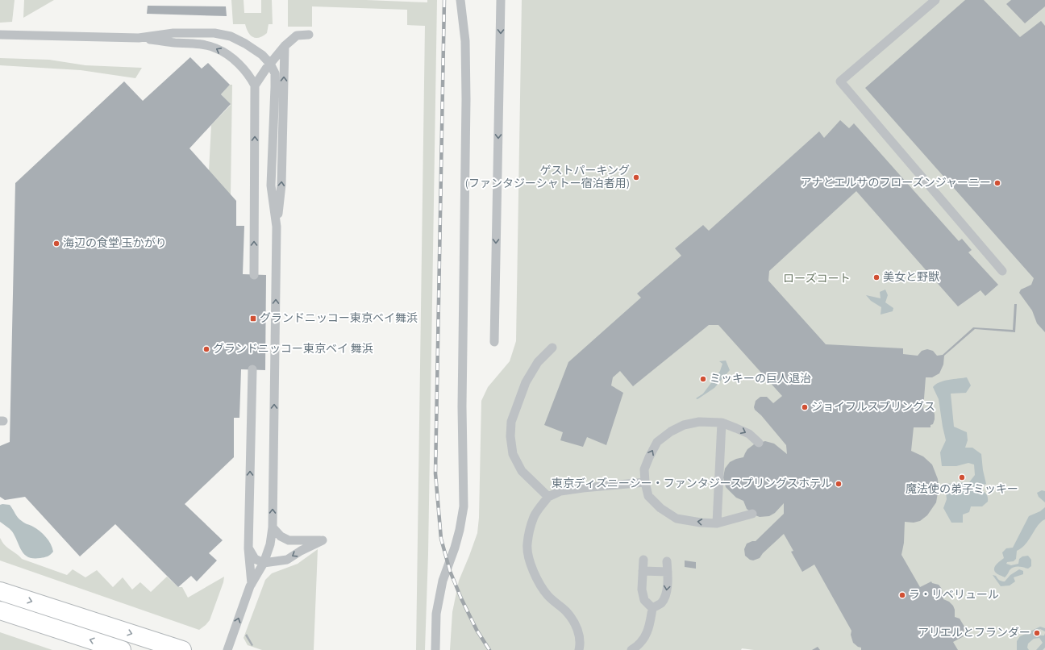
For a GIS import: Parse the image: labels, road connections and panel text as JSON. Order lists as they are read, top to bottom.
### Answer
{
  "parks": ["ローズコート"],
  "places": {
    "other": [
      "ゲストパーキング (ファンタジーシャトー宿泊者用)",
      "アナとエルサのフローズンジャーニー",
      "海辺の食堂 玉かがり",
      "美女と野獣",
      "グランドニッコー東京ベイ 舞浜",
      "ミッキーの巨人退治",
      "ジョイフルスプリングス",
      "魔法使の弟子ミッキー",
      "東京ディズニーシー・ファンタジースプリングスホテル",
      "ラ・リベリュール",
      "アリエルとフランダー"
    ],
    "transit": ["グランドニッコー東京ベイ舞浜"]
  }
}
